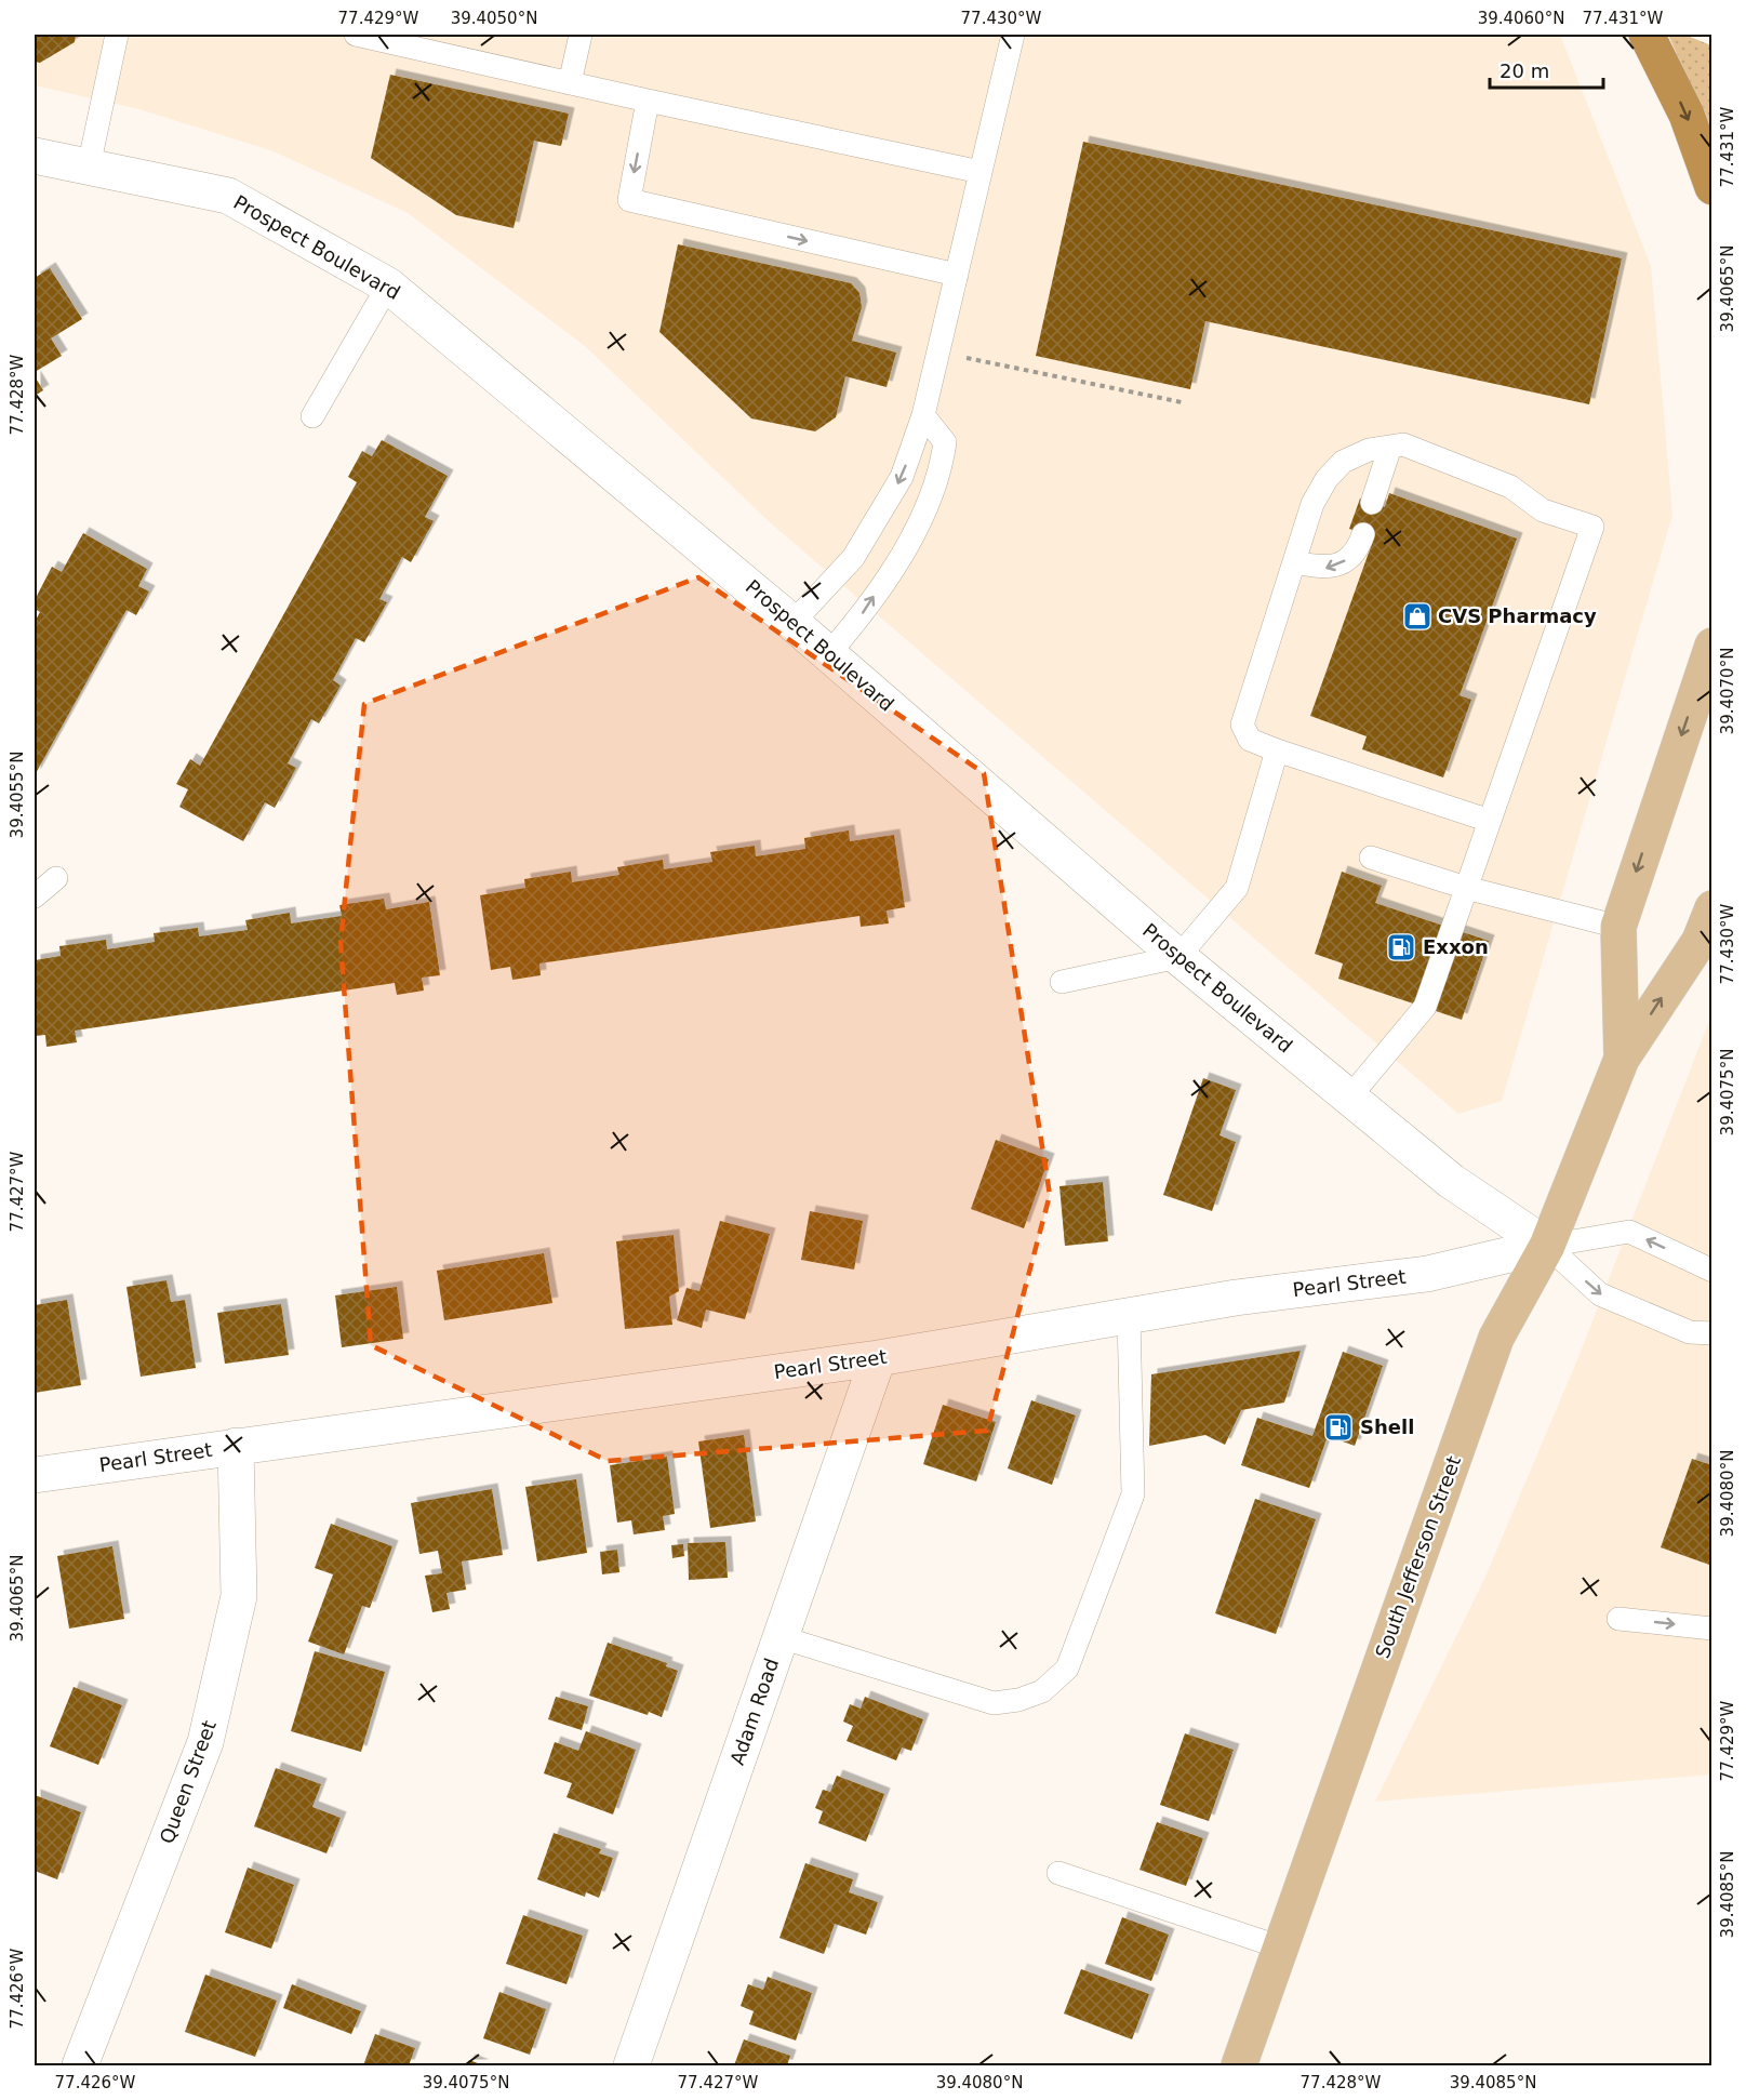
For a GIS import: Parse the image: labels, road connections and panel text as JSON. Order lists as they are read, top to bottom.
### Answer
{
  "streets": {
    "main road": ["South Jefferson Street"],
    "street": [
      "Prospect Boulevard",
      "Pearl Street",
      "Adam Road",
      "Queen Street"
    ]
  },
  "crossings": [
    ["Prospect Boulevard", "Pearl Street"],
    ["Prospect Boulevard", "South Jefferson Street"],
    ["Pearl Street", "South Jefferson Street"],
    ["Pearl Street", "Adam Road"],
    ["Pearl Street", "Queen Street"]
  ],
  "places": {
    "shop": ["CVS Pharmacy"],
    "fuel station": ["Exxon", "Shell"]
  },
  "scale_bar": "20 m",
  "coordinates": [
    "77.429°W",
    "39.4050°N",
    "77.430°W",
    "39.4060°N",
    "77.431°W",
    "39.4065°N",
    "77.428°W",
    "39.4070°N",
    "39.4055°N",
    "39.4075°N",
    "77.427°W",
    "39.4080°N",
    "39.4085°N",
    "77.426°W"
  ]
}
